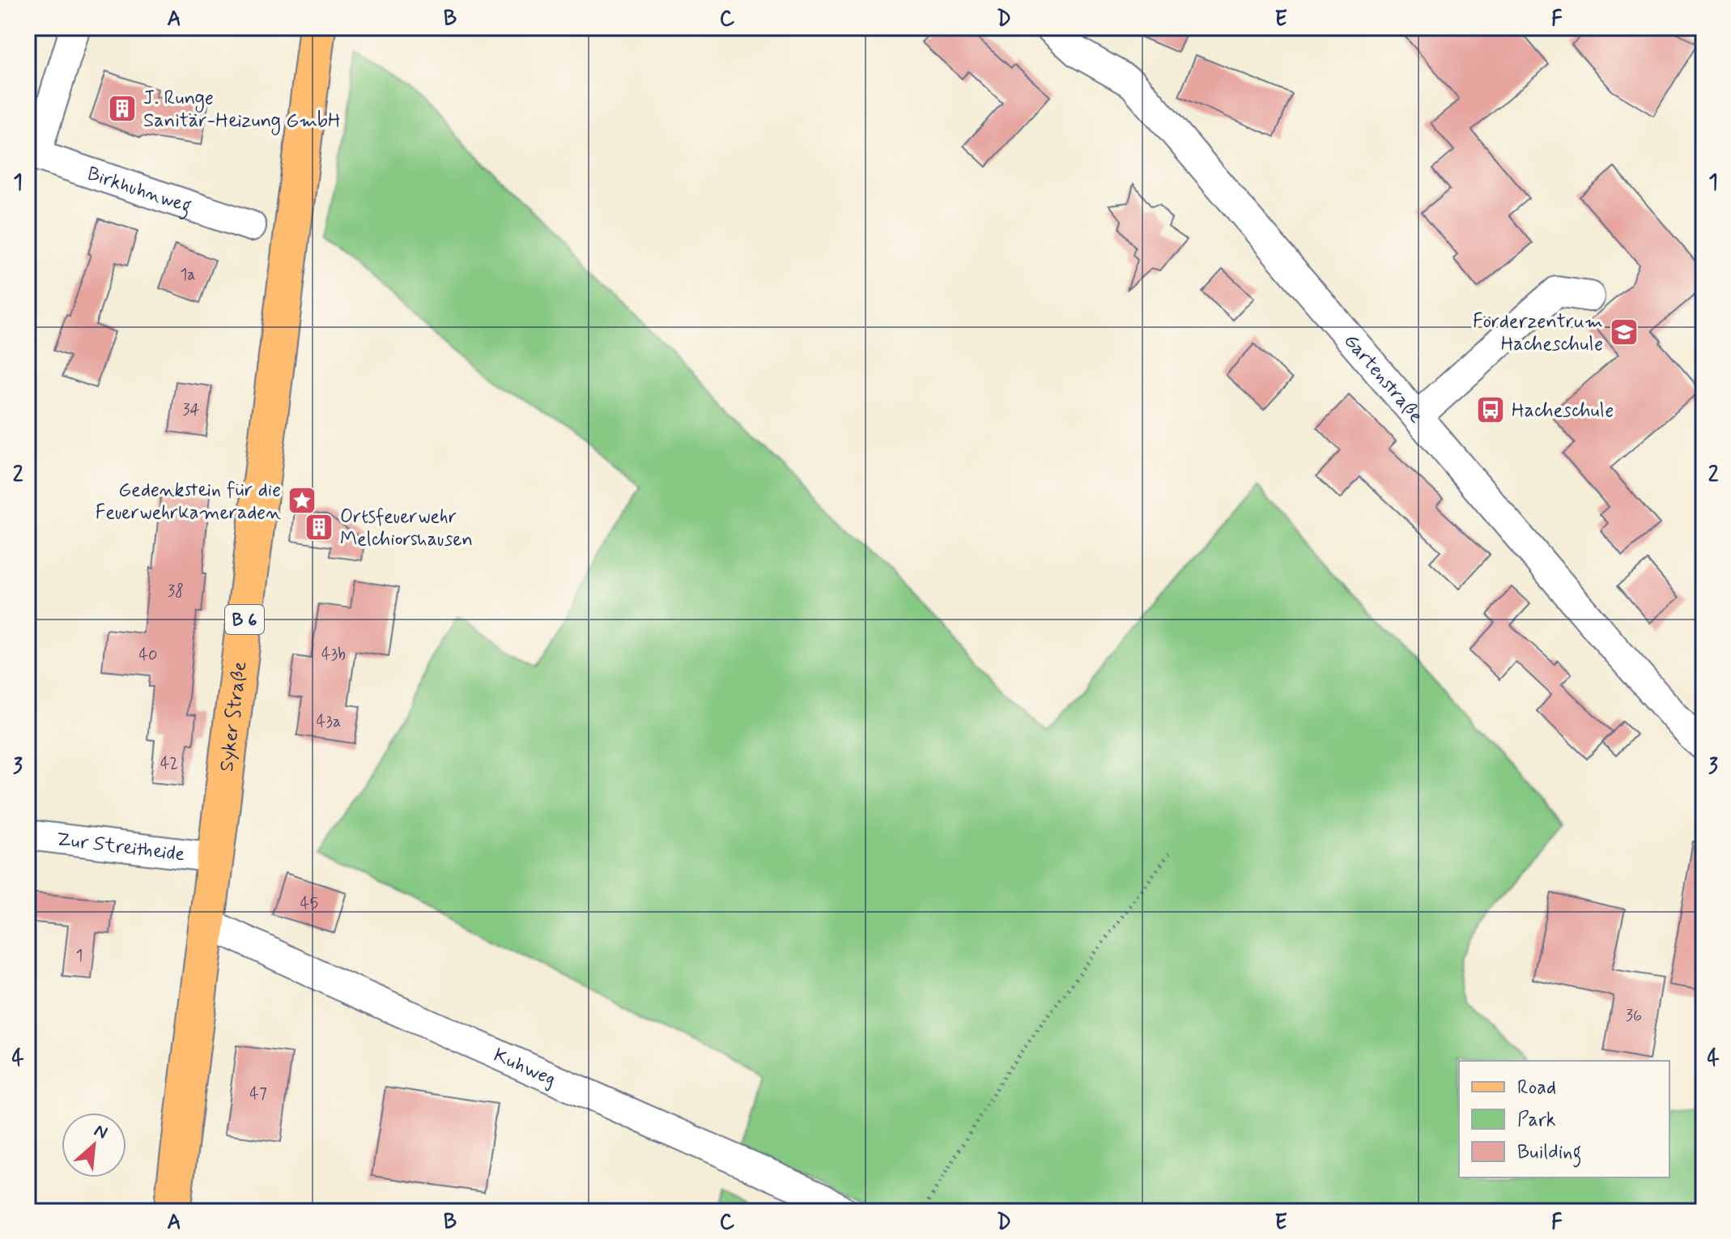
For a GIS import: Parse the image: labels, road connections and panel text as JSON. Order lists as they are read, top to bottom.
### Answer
{
  "streets": {
    "main road": ["B 6", "Syker Straße"],
    "street": [
      "Birkhuhnweg",
      "Gartenstraße",
      "Zur Streitheide",
      "Kuhweg"
    ]
  },
  "crossings": [
    ["Syker Straße", "Zur Streitheide"],
    ["Syker Straße", "Kuhweg"]
  ],
  "places": {
    "building": ["J. Runge Sanitär-Heizung GmbH", "Ortsfeuerwehr Melchiorshausen"],
    "school or university": ["Förderzentrum Hacheschule"],
    "bus stop": ["Hacheschule"],
    "place": ["Gedenkstein für die Feuerwehrkameraden"]
  },
  "house_numbers": [
    "1a",
    "34",
    "38",
    "43b",
    "40",
    "43a",
    "42",
    "45",
    "1",
    "36",
    "47"
  ],
  "legend": ["Road", "Park", "Building"],
  "north": "top right",
  "grid": {
    "columns": [
      "A",
      "B",
      "C",
      "D",
      "E",
      "F"
    ],
    "rows": [
      "1",
      "2",
      "3",
      "4"
    ]
  }
}
